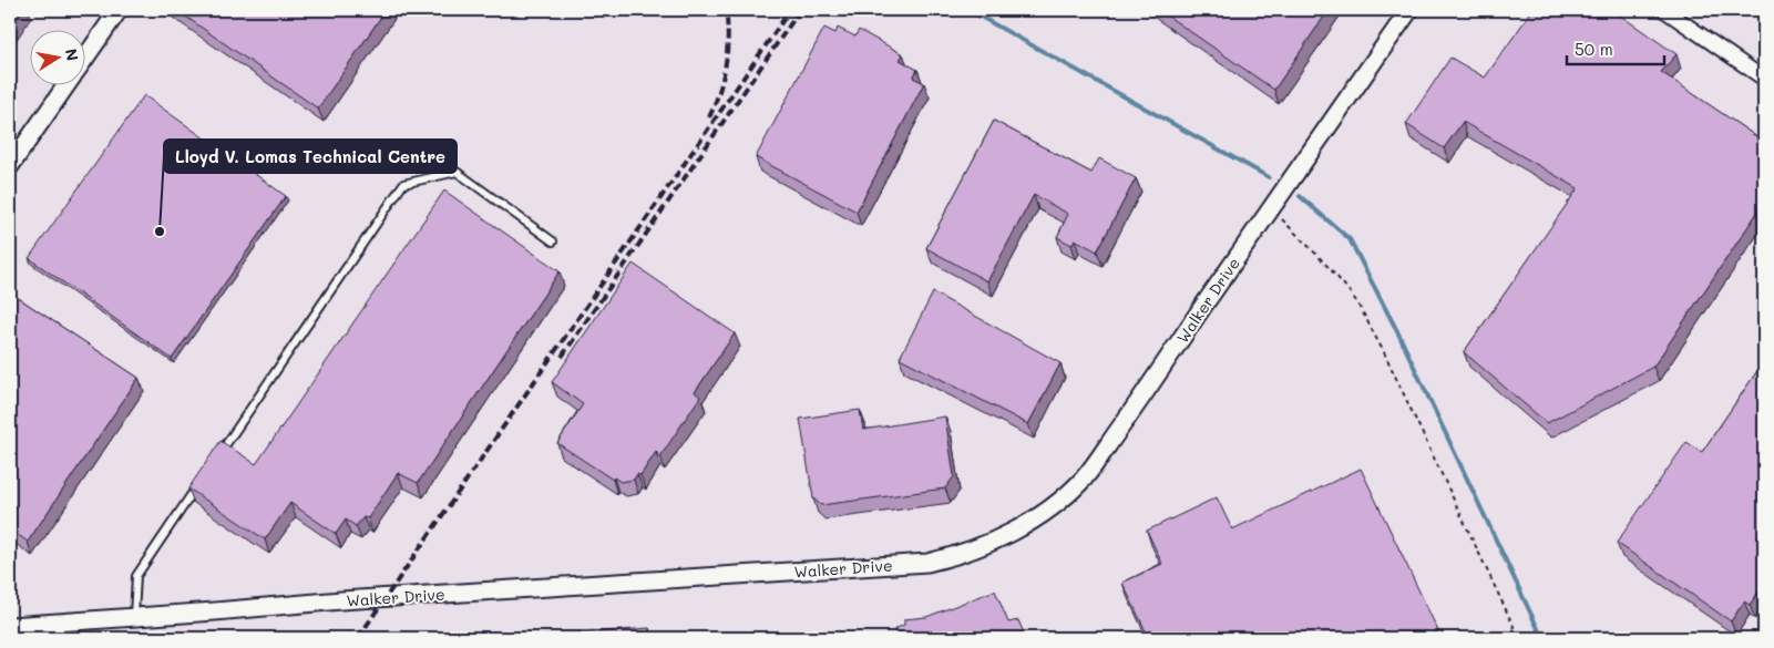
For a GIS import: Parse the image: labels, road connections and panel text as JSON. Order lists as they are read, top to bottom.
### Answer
{
  "streets": {
    "street": ["Walker Drive"]
  },
  "places": ["Lloyd V. Lomas Technical Centre"],
  "scale_bar": "50 m",
  "north": "right"
}
